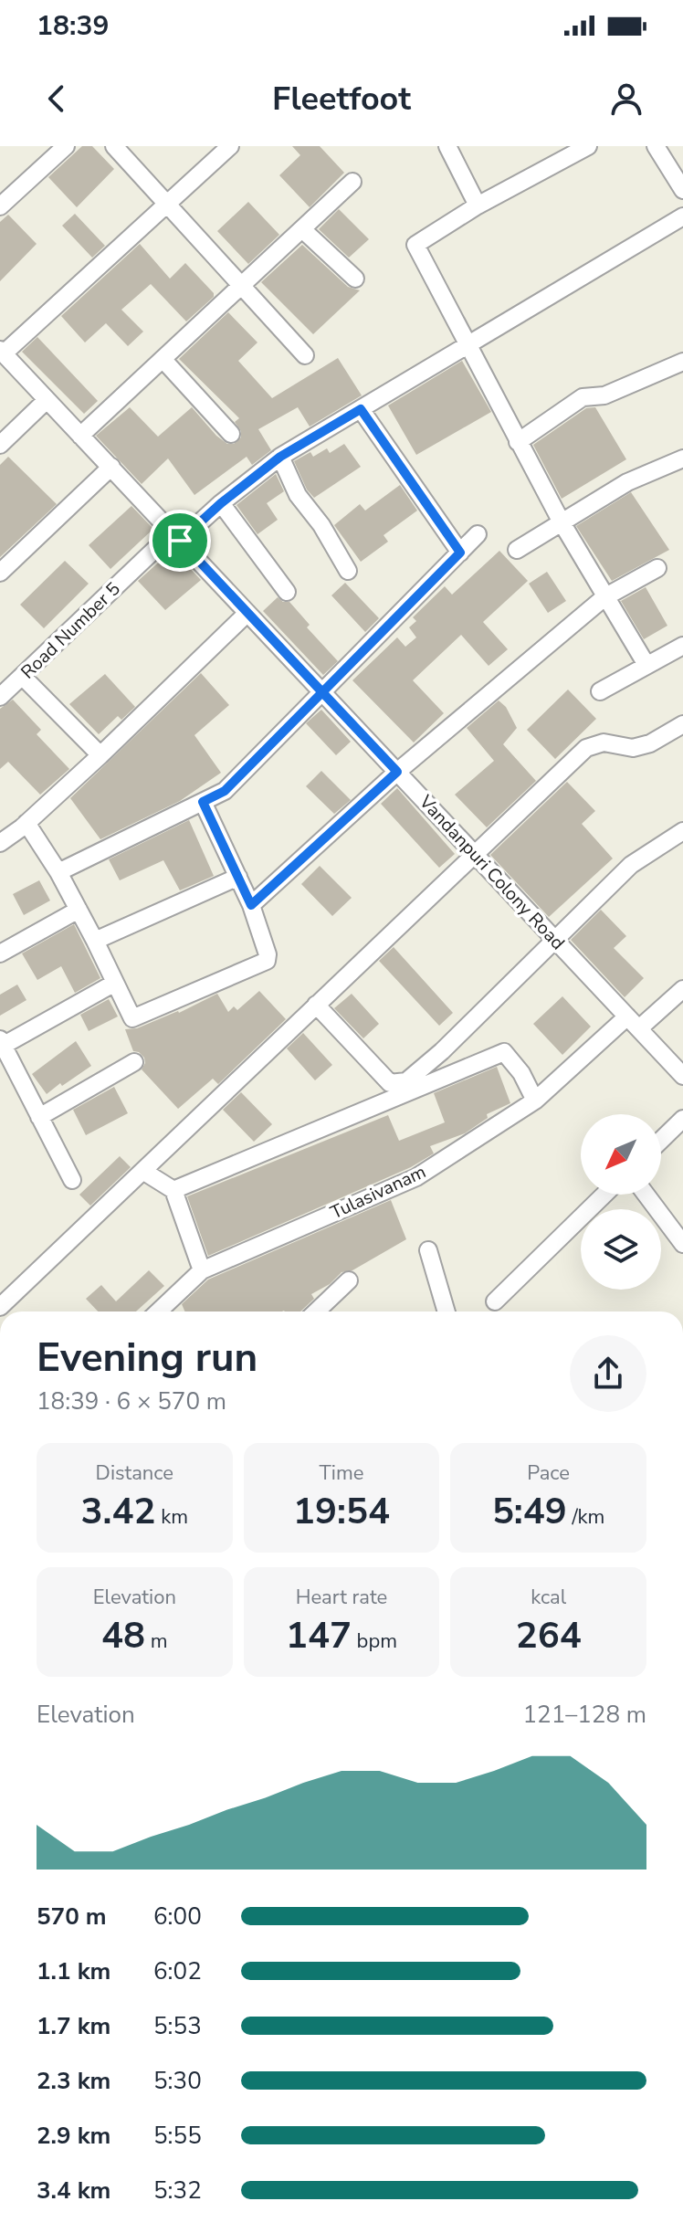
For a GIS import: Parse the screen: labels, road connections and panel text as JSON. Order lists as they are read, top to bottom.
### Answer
{
  "streets": {
    "street": ["Road Number 5", "Vandanpuri Colony Road", "Tulasivanam"]
  },
  "crossings": [
    ["Road Number 5", "Vandanpuri Colony Road"],
    ["Vandanpuri Colony Road", "Tulasivanam"]
  ],
  "north": "bottom left",
  "page": {
    "status": "18:39",
    "header": "Fleetfoot",
    "heading": ["Evening run", "18:39 · 6 × 570 m"],
    "stats": [
      ["Distance", "3.42 km"],
      ["Time", "19:54"],
      ["Pace", "5:49 /km"],
      ["Elevation", "48 m"],
      ["Heart rate", "147 bpm"],
      ["kcal", "264"]
    ],
    "chart": ["Elevation", "121–128 m"],
    "list": [
      {
        "name": "570 m",
        "note": "6:00"
      },
      {
        "name": "1.1 km",
        "note": "6:02"
      },
      {
        "name": "1.7 km",
        "note": "5:53"
      },
      {
        "name": "2.3 km",
        "note": "5:30"
      },
      {
        "name": "2.9 km",
        "note": "5:55"
      },
      {
        "name": "3.4 km",
        "note": "5:32"
      }
    ]
  }
}
